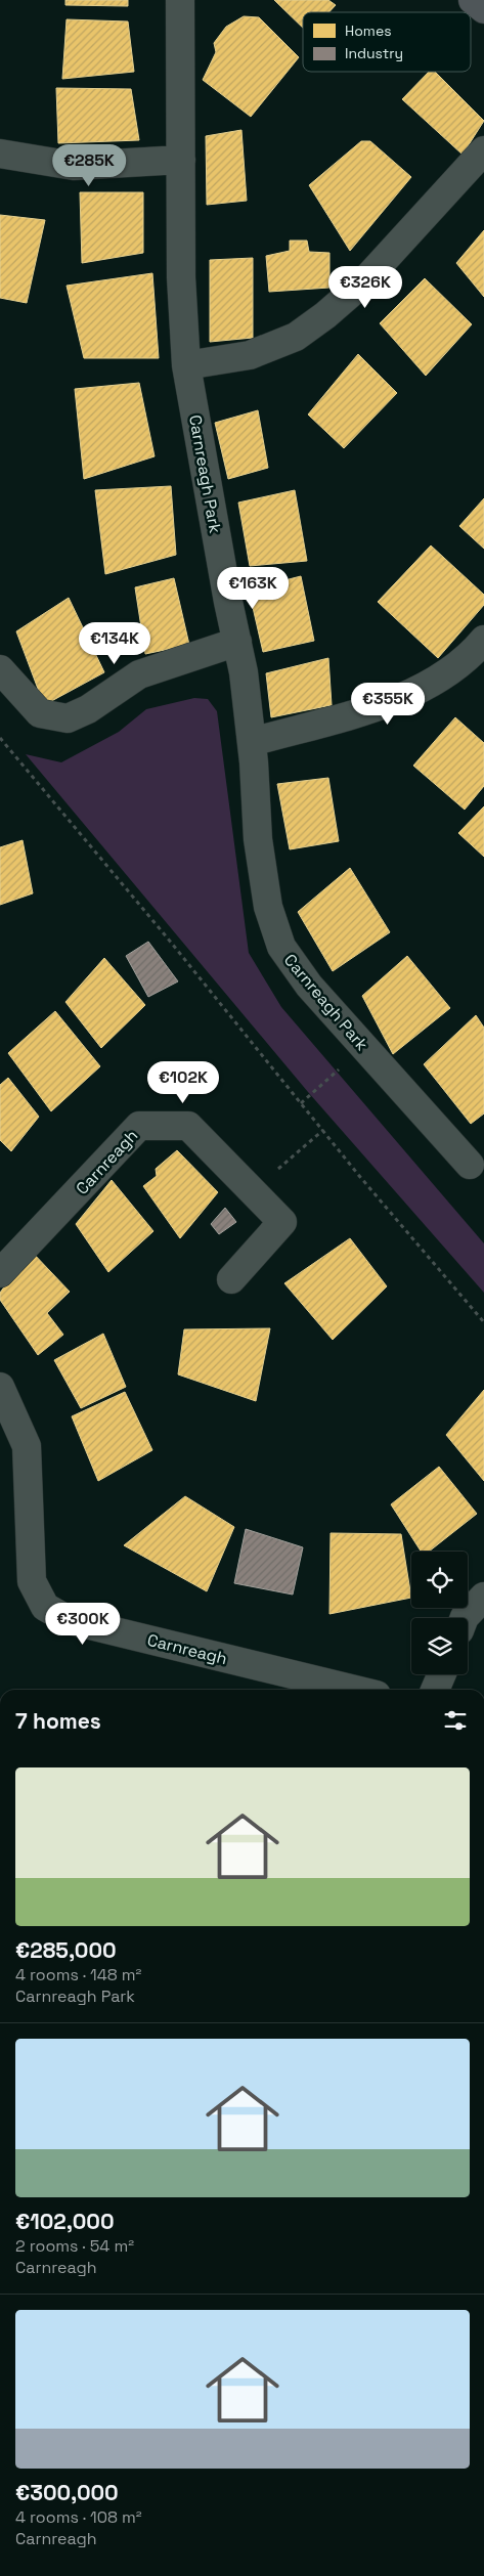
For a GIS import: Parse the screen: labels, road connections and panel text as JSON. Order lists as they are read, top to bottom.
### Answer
{
  "streets": {
    "street": ["Carnreagh Park", "Carnreagh"]
  },
  "legend": ["Homes", "Industry"],
  "page": {
    "price": [
      "€285K",
      "€326K",
      "€163K",
      "€134K",
      "€355K",
      "€102K",
      "€300K"
    ],
    "heading": "7 homes",
    "list": [
      {
        "name": "€285,000",
        "note": "4 rooms · 148 m² · Carnreagh Park"
      },
      {
        "name": "€102,000",
        "note": "2 rooms · 54 m² · Carnreagh"
      },
      {
        "name": "€300,000",
        "note": "4 rooms · 108 m² · Carnreagh"
      }
    ]
  }
}
